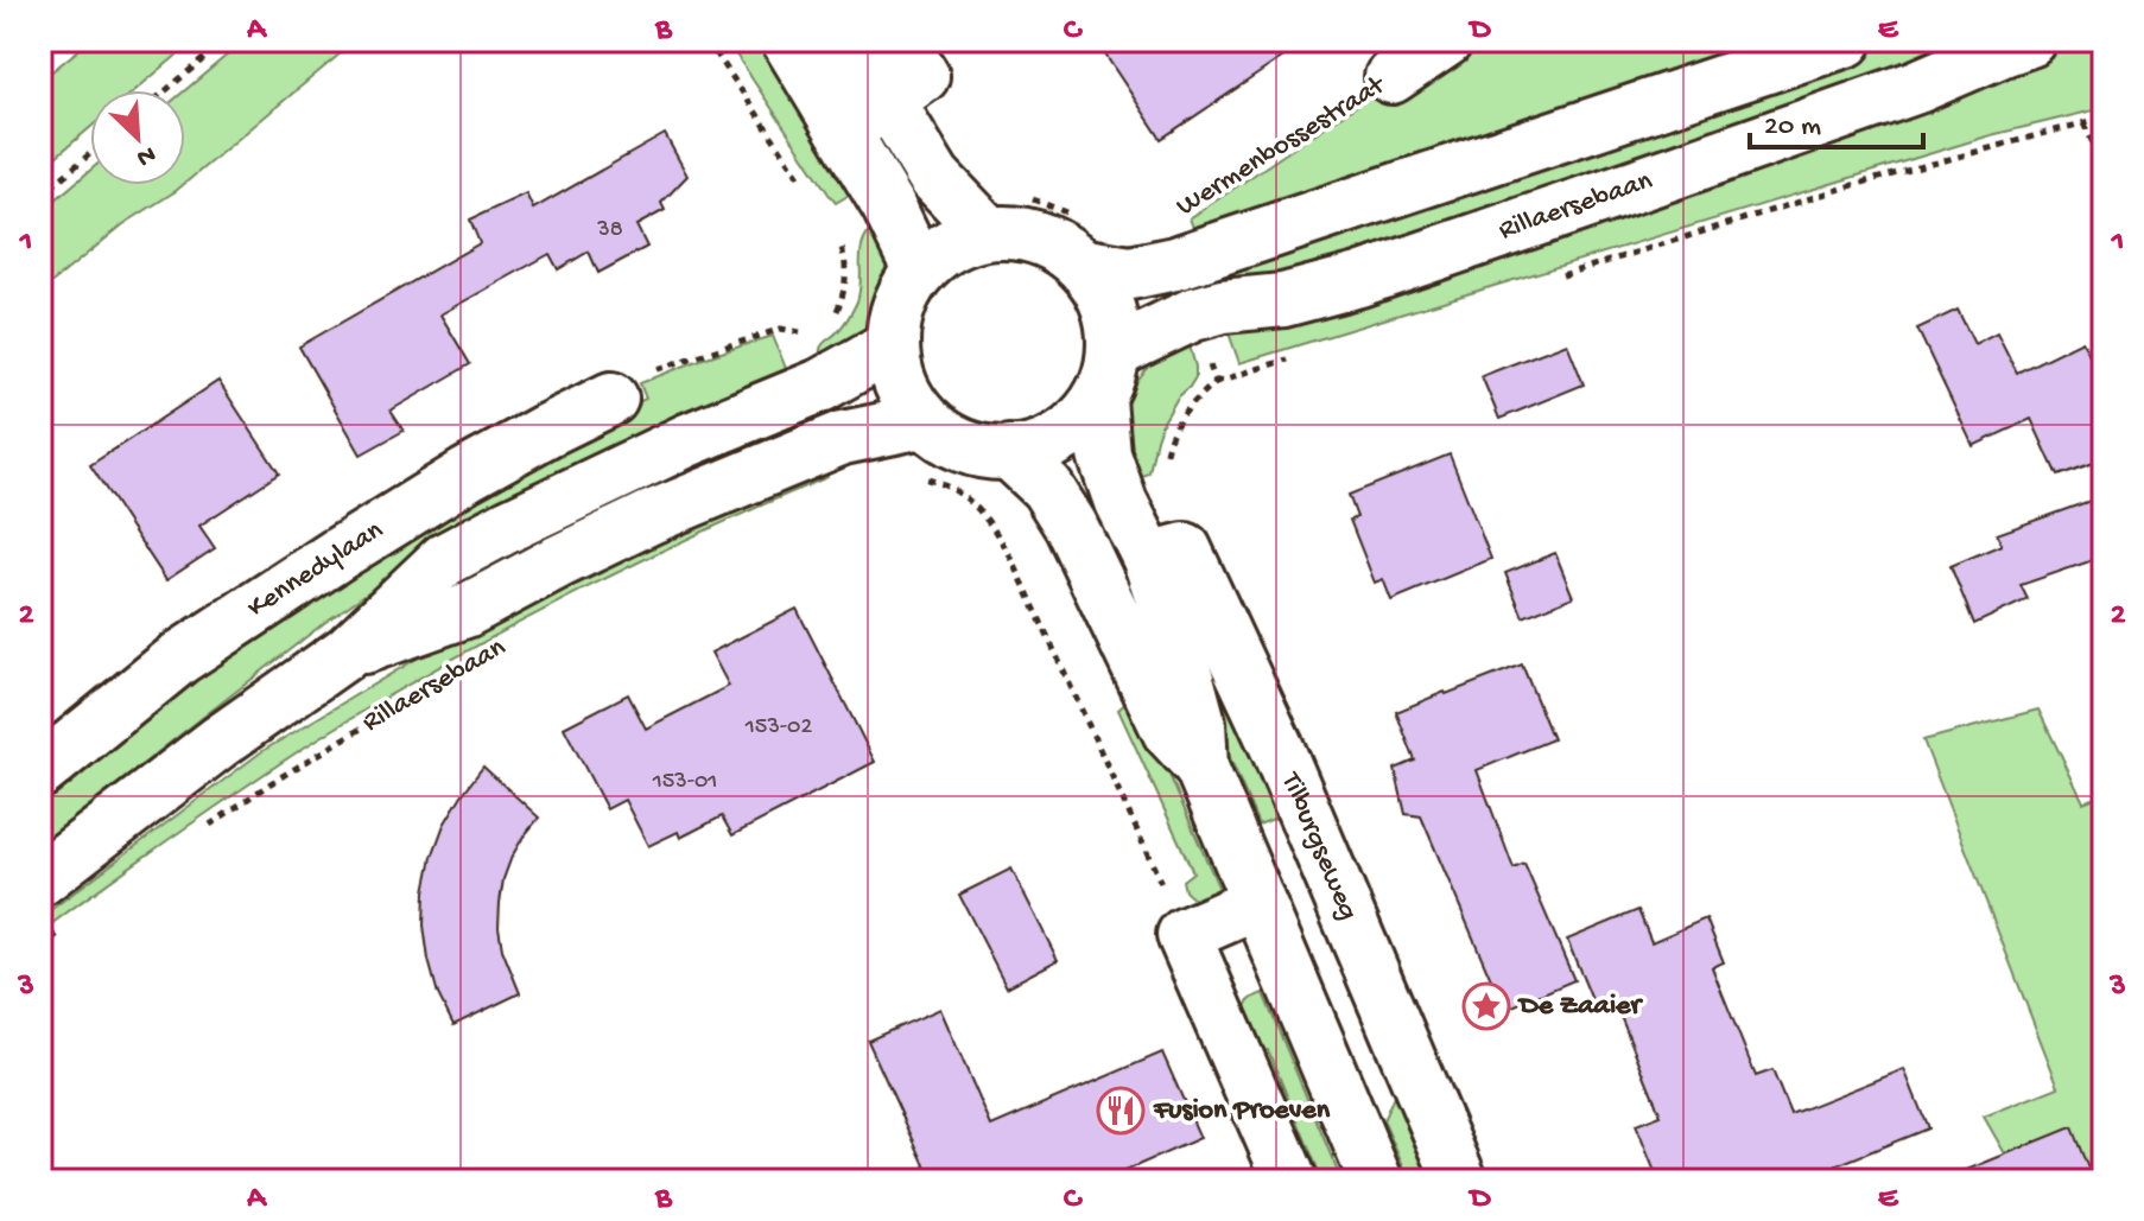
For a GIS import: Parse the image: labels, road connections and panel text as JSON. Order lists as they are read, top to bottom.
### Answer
{
  "streets": {
    "street": [
      "Wermenbossestraat",
      "Rillaersebaan",
      "Kennedylaan",
      "Tilburgseweg"
    ]
  },
  "crossings": [
    ["Rillaersebaan", "Tilburgseweg"]
  ],
  "places": {
    "place": ["De Zaaier"],
    "restaurant": ["Fusion Proeven"]
  },
  "house_numbers": ["38", "153-02", "153-01"],
  "scale_bar": "20 m",
  "north": "bottom right",
  "grid": {
    "columns": [
      "A",
      "B",
      "C",
      "D",
      "E"
    ],
    "rows": ["1", "2", "3"]
  }
}
